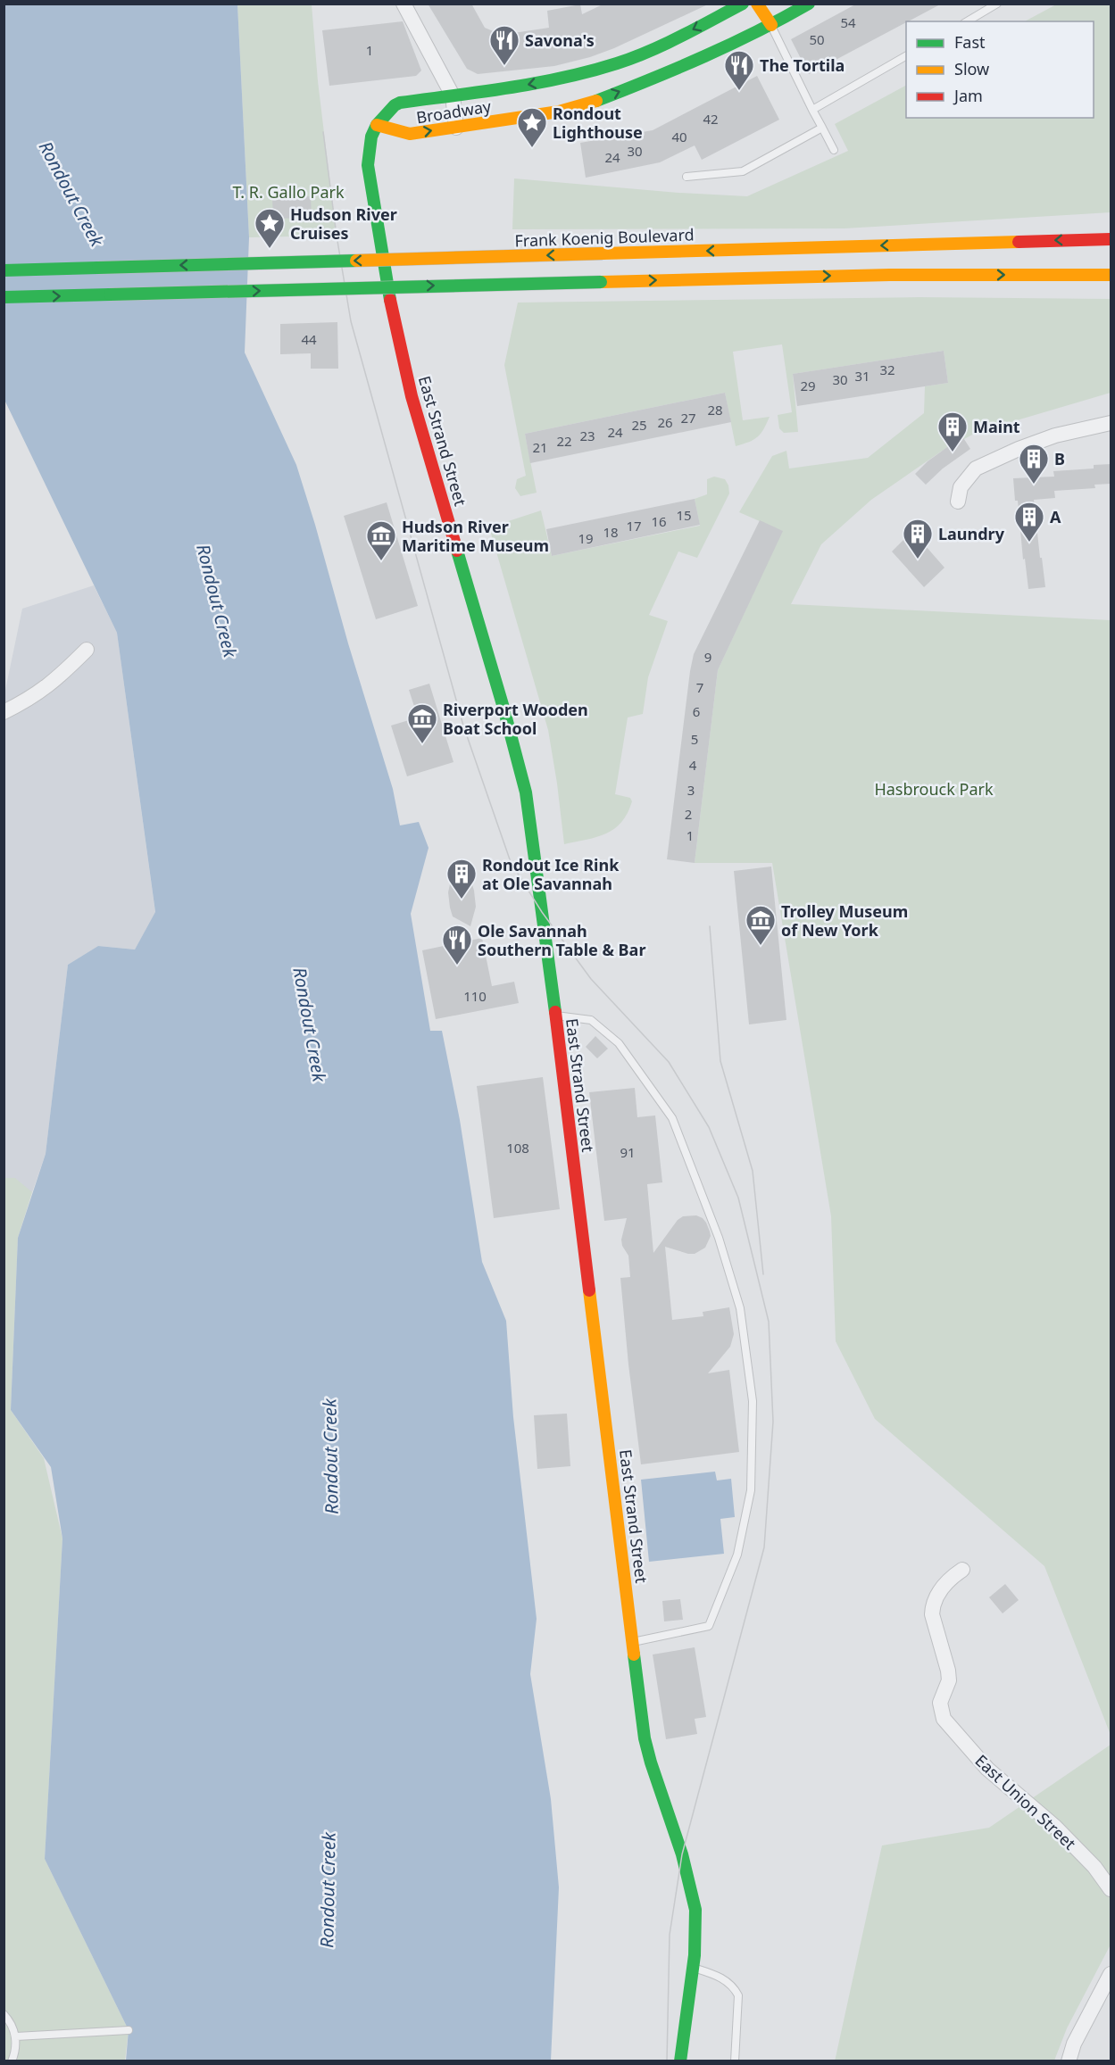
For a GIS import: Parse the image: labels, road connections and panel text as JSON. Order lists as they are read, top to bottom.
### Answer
{
  "streets": {
    "street": [
      "Broadway",
      "Frank Koenig Boulevard",
      "East Strand Street",
      "East Union Street"
    ]
  },
  "crossings": [
    ["Broadway", "East Strand Street"]
  ],
  "water": ["Rondout Creek"],
  "parks": ["T. R. Gallo Park", "Hasbrouck Park"],
  "places": {
    "restaurant": ["Savona's", "The Tortila", "Ole Savannah Southern Table & Bar"],
    "place": ["Rondout Lighthouse", "Hudson River Cruises"],
    "building": [
      "Maint",
      "B",
      "A",
      "Laundry",
      "Rondout Ice Rink at Ole Savannah"
    ],
    "museum": ["Hudson River Maritime Museum", "Riverport Wooden Boat School", "Trolley Museum of New York"]
  },
  "house_numbers": [
    "54",
    "50",
    "1",
    "42",
    "40",
    "30",
    "24",
    "44",
    "32",
    "31",
    "30",
    "29",
    "28",
    "27",
    "26",
    "25",
    "24",
    "23",
    "22",
    "21",
    "15",
    "16",
    "17",
    "18",
    "19",
    "9",
    "7",
    "6",
    "5",
    "4",
    "3",
    "2",
    "1",
    "110",
    "108",
    "91"
  ],
  "legend": ["Fast", "Slow", "Jam"]
}
